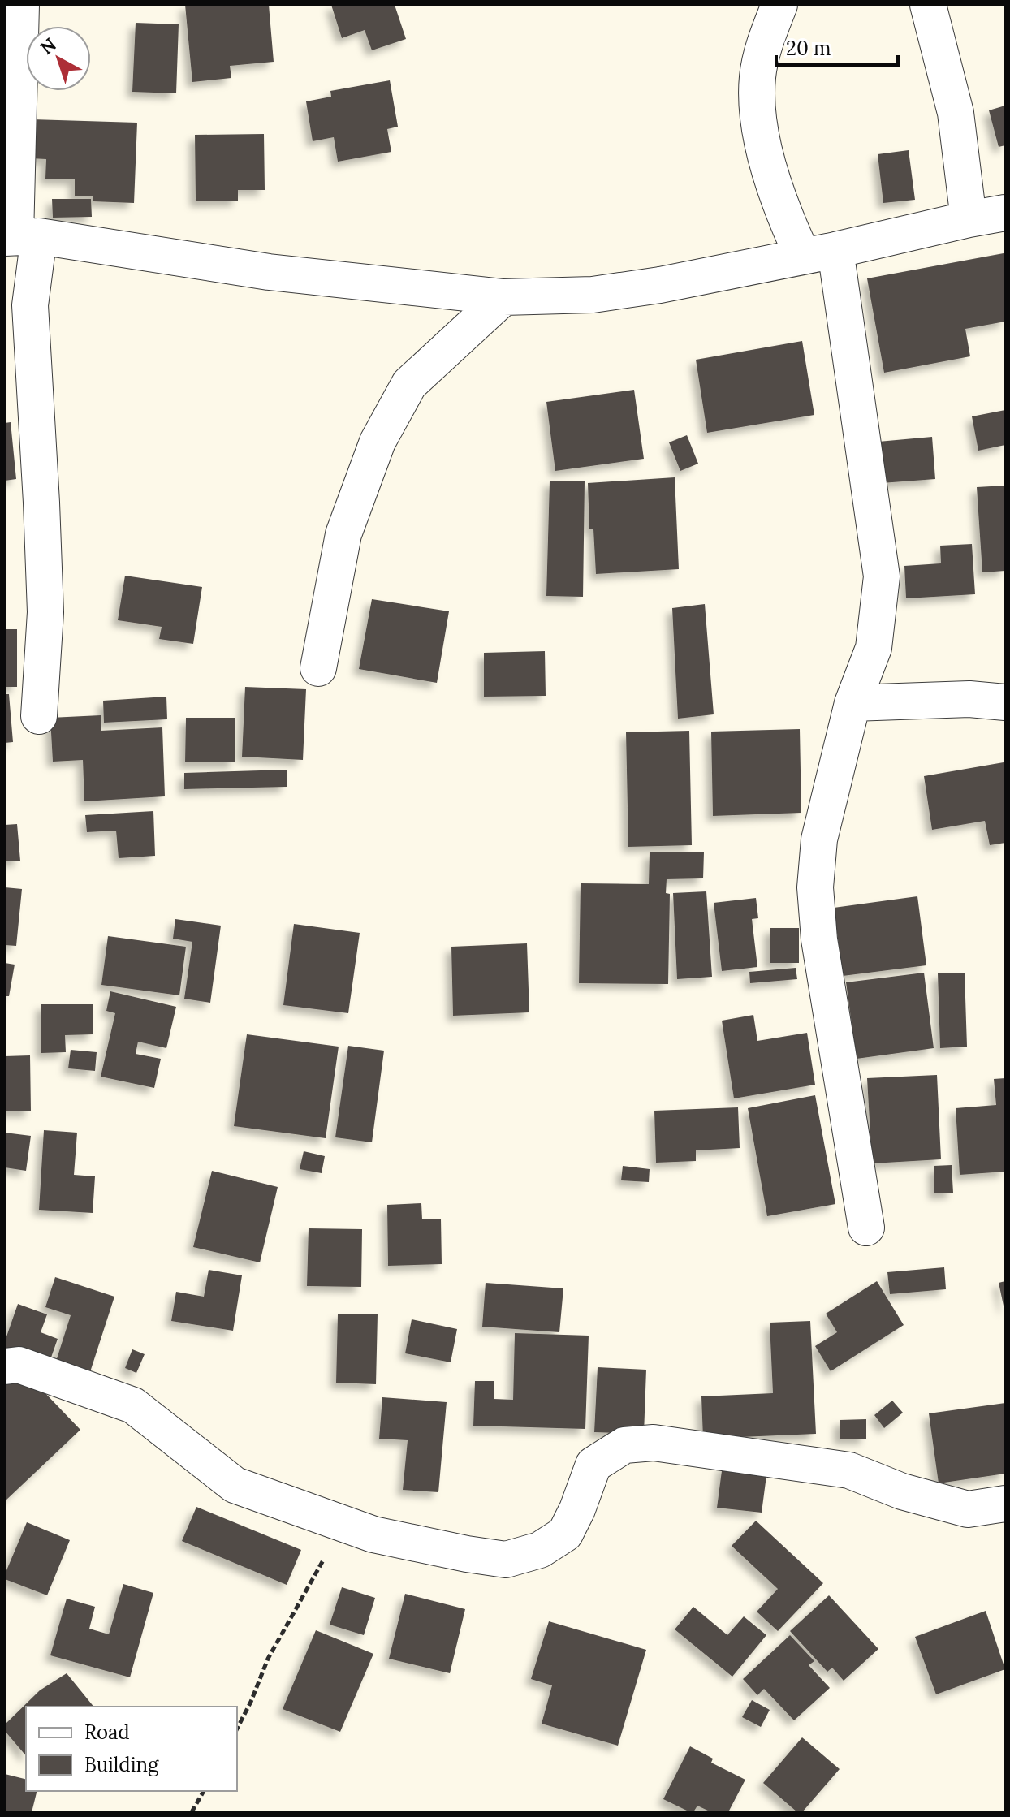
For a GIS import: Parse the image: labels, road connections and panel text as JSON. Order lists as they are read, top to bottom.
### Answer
{
  "legend": ["Road", "Building"],
  "scale_bar": "20 m",
  "north": "top left"
}
